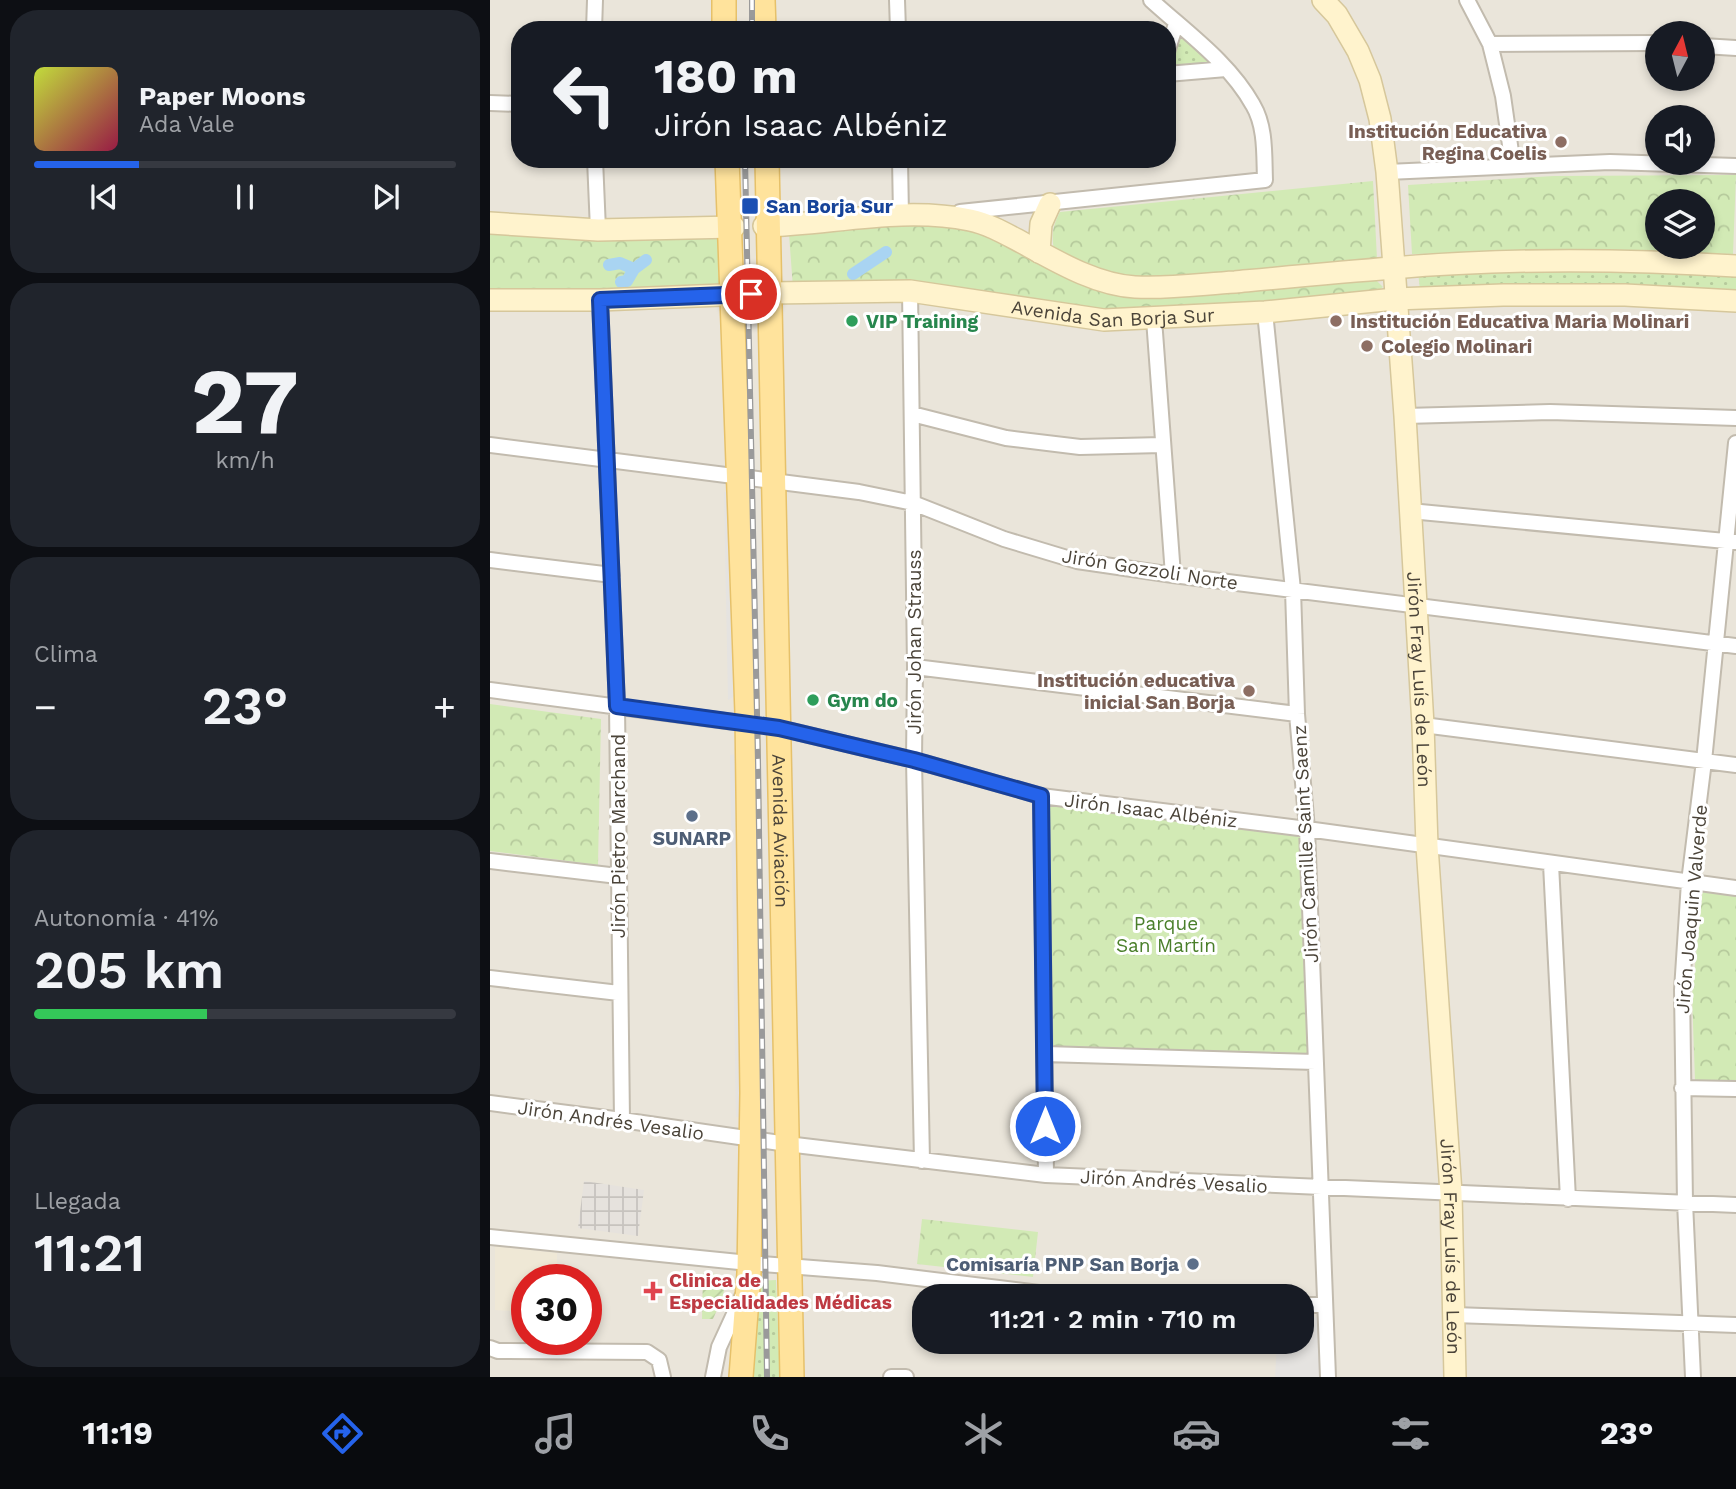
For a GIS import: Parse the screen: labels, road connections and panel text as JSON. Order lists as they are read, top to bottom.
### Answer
{
  "streets": {
    "main road": ["Avenida San Borja Sur", "Jirón Fray Luís de León", "Avenida Aviación"],
    "street": [
      "Jirón Gozzoli Norte",
      "Jirón Johan Strauss",
      "Jirón Isaac Albéniz",
      "Jirón Pietro Marchand",
      "Jirón Camille Saint Saenz",
      "Jirón Joaquin Valverde",
      "Jirón Andrés Vesalio"
    ]
  },
  "crossings": [
    ["Avenida San Borja Sur", "Jirón Johan Strauss"],
    ["Avenida San Borja Sur", "Jirón Fray Luís de León"],
    ["Avenida San Borja Sur", "Avenida Aviación"],
    ["Avenida San Borja Sur", "Jirón Pietro Marchand"],
    ["Avenida San Borja Sur", "Jirón Camille Saint Saenz"],
    ["Jirón Gozzoli Norte", "Jirón Johan Strauss"],
    ["Jirón Gozzoli Norte", "Jirón Fray Luís de León"],
    ["Jirón Gozzoli Norte", "Avenida Aviación"],
    ["Jirón Gozzoli Norte", "Jirón Pietro Marchand"],
    ["Jirón Gozzoli Norte", "Jirón Camille Saint Saenz"],
    ["Jirón Gozzoli Norte", "Jirón Joaquin Valverde"],
    ["Jirón Johan Strauss", "Jirón Isaac Albéniz"],
    ["Jirón Johan Strauss", "Jirón Andrés Vesalio"],
    ["Jirón Fray Luís de León", "Jirón Isaac Albéniz"],
    ["Jirón Fray Luís de León", "Jirón Andrés Vesalio"],
    ["Jirón Isaac Albéniz", "Avenida Aviación"],
    ["Jirón Isaac Albéniz", "Jirón Pietro Marchand"],
    ["Jirón Isaac Albéniz", "Jirón Camille Saint Saenz"],
    ["Jirón Isaac Albéniz", "Jirón Joaquin Valverde"],
    ["Avenida Aviación", "Jirón Andrés Vesalio"],
    ["Jirón Pietro Marchand", "Jirón Andrés Vesalio"],
    ["Jirón Camille Saint Saenz", "Jirón Andrés Vesalio"],
    ["Jirón Joaquin Valverde", "Jirón Andrés Vesalio"]
  ],
  "parks": ["Parque San Martín"],
  "places": {
    "other": [
      "Institución Educativa Regina Coelis",
      "VIP Training",
      "Institución Educativa Maria Molinari",
      "Colegio Molinari",
      "Institución educativa inicial San Borja",
      "Gym do",
      "SUNARP",
      "Comisaría PNP San Borja"
    ],
    "transit": ["San Borja Sur"],
    "health": ["Clinica de Especialidades Médicas"]
  },
  "north": "top",
  "page": {
    "turn": ["180 m", "Jirón Isaac Albéniz"],
    "song": ["Paper Moons", "Ada Vale"],
    "tile": [
      ["27", "km/h"],
      "Clima",
      ["Autonomía · 41%", "205 km"],
      ["Llegada", "11:21"]
    ],
    "heat": ["−", "23°", "+"],
    "limit": "30",
    "trip": "11:21 · 2 min · 710 m",
    "tabs": ["11:19", "23°"]
  }
}
